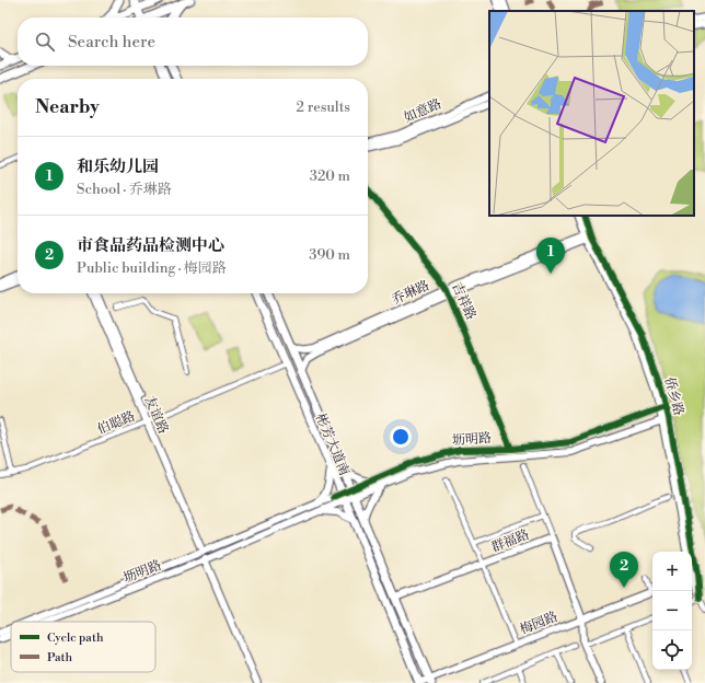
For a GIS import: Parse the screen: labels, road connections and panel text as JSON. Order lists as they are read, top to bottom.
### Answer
{
  "streets": {
    "main road": ["彬芳大道南"],
    "street": [
      "如意路",
      "乔琳路",
      "吉祥路",
      "侨乡路",
      "友谊路",
      "伯聪路",
      "坜明路",
      "群福路",
      "梅园路"
    ]
  },
  "crossings": [
    ["乔琳路", "吉祥路"],
    ["乔琳路", "侨乡路"],
    ["吉祥路", "坜明路"],
    ["侨乡路", "坜明路"],
    ["友谊路", "伯聪路"],
    ["友谊路", "坜明路"],
    ["伯聪路", "彬芳大道南"],
    ["坜明路", "彬芳大道南"],
    ["彬芳大道南", "群福路"],
    ["彬芳大道南", "梅园路"]
  ],
  "legend": ["Cycle path", "Path"],
  "page": {
    "search": "Search here",
    "heading": ["Nearby", "2 results"],
    "list": [
      {
        "mark": "1",
        "name": "和乐幼儿园",
        "note": "School · 乔琳路",
        "value": "320 m"
      },
      {
        "mark": "2",
        "name": "市食品药品检测中心",
        "note": "Public building · 梅园路",
        "value": "390 m"
      }
    ],
    "pins": ["1", "2"],
    "map_buttons": ["+", "−"]
  }
}
